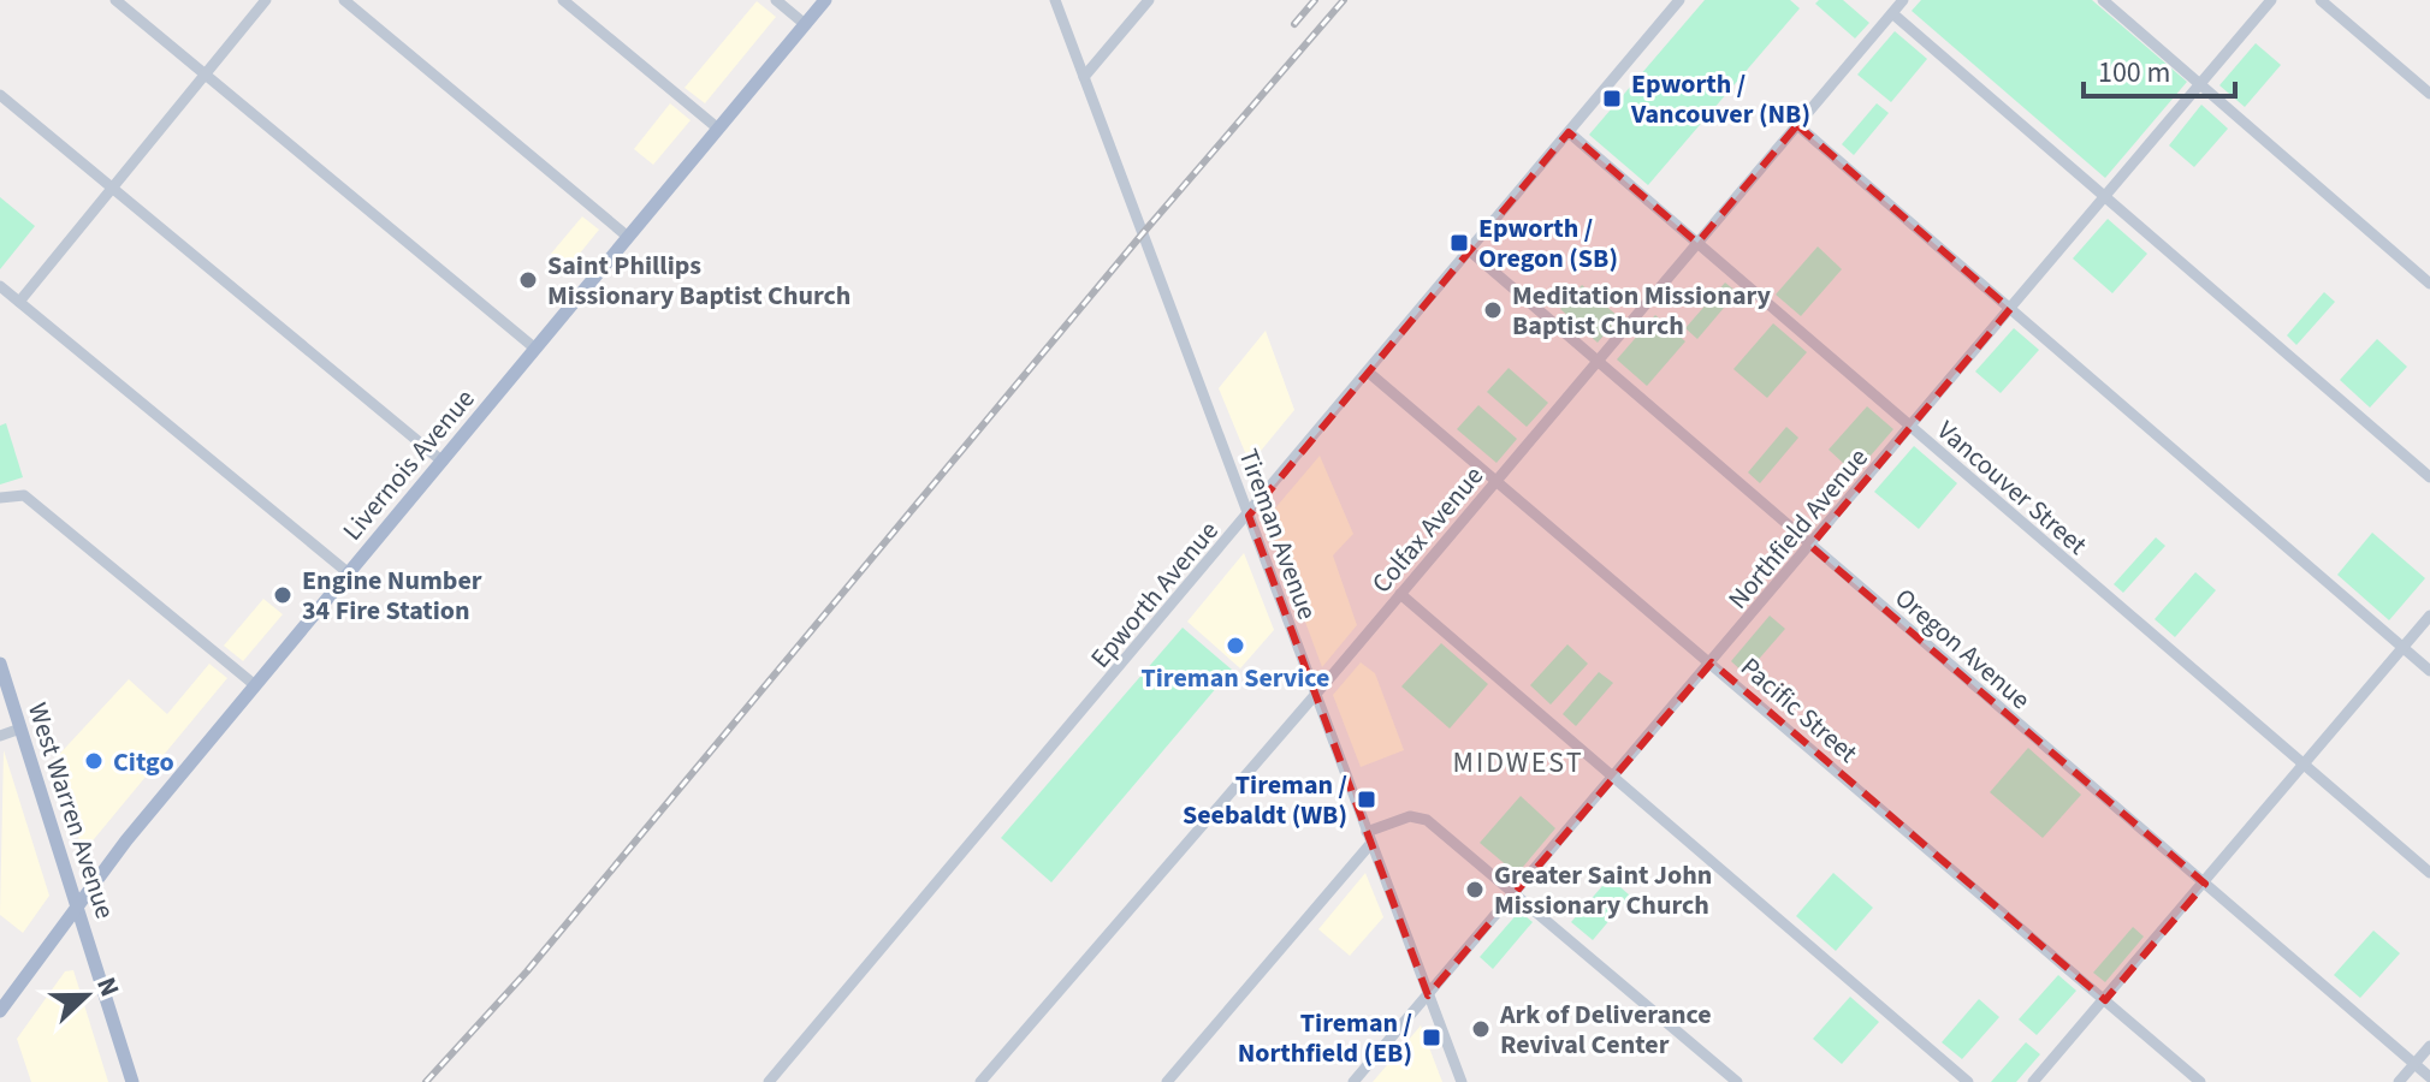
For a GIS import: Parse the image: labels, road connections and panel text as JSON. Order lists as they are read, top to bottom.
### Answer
{
  "streets": {
    "main road": ["Livernois Avenue", "West Warren Avenue"],
    "street": [
      "Vancouver Street",
      "Northfield Avenue",
      "Colfax Avenue",
      "Tireman Avenue",
      "Epworth Avenue",
      "Oregon Avenue",
      "Pacific Street"
    ]
  },
  "crossings": [
    ["Livernois Avenue", "West Warren Avenue"],
    ["Vancouver Street", "Northfield Avenue"],
    ["Vancouver Street", "Colfax Avenue"],
    ["Vancouver Street", "Epworth Avenue"],
    ["Northfield Avenue", "Tireman Avenue"],
    ["Northfield Avenue", "Oregon Avenue"],
    ["Northfield Avenue", "Pacific Street"],
    ["Colfax Avenue", "Tireman Avenue"],
    ["Colfax Avenue", "Oregon Avenue"],
    ["Colfax Avenue", "Pacific Street"],
    ["Tireman Avenue", "Epworth Avenue"],
    ["Epworth Avenue", "Oregon Avenue"],
    ["Epworth Avenue", "Pacific Street"]
  ],
  "districts": ["MIDWEST"],
  "places": {
    "transit": [
      "Epworth / Vancouver (NB)",
      "Epworth / Oregon (SB)",
      "Tireman / Seebaldt (WB)",
      "Tireman / Northfield (EB)"
    ],
    "other": [
      "Saint Phillips Missionary Baptist Church",
      "Meditation Missionary Baptist Church",
      "Engine Number 34 Fire Station",
      "Tireman Service",
      "Citgo",
      "Greater Saint John Missionary Church",
      "Ark of Deliverance Revival Center"
    ]
  },
  "scale_bar": "100 m",
  "north": "right"
}
